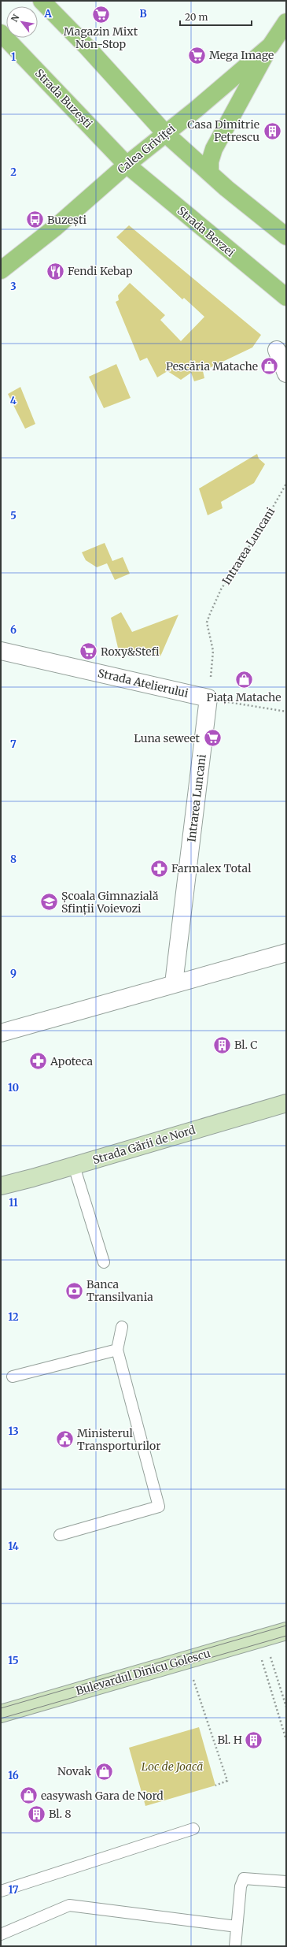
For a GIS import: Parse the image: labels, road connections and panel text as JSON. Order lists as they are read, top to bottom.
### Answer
{
  "streets": {
    "main road": ["Strada Buzești", "Calea Griviței", "Strada Berzei"],
    "street": [
      "Intrarea Luncani",
      "Strada Atelierului",
      "Strada Gării de Nord",
      "Bulevardul Dinicu Golescu"
    ]
  },
  "crossings": [
    ["Strada Buzești", "Calea Griviței"],
    ["Strada Buzești", "Strada Berzei"],
    ["Calea Griviței", "Strada Berzei"],
    ["Intrarea Luncani", "Strada Atelierului"]
  ],
  "parks": ["Loc de Joacă"],
  "places": {
    "supermarket": [
      "Magazin Mixt Non-Stop",
      "Mega Image",
      "Roxy&Stefi",
      "Luna seweet"
    ],
    "building": [
      "Casa Dimitrie Petrescu",
      "Bl. C",
      "Bl. H",
      "Bl. 8"
    ],
    "bus stop": ["Buzești"],
    "restaurant": ["Fendi Kebap"],
    "shop": [
      "Pescăria Matache",
      "Piața Matache",
      "Novak",
      "easywash Gara de Nord"
    ],
    "pharmacy": ["Farmalex Total", "Apoteca"],
    "school or university": ["Școala Gimnazială Sfinții Voievozi"],
    "bank": ["Banca Transilvania"],
    "public building": ["Ministerul Transporturilor"]
  },
  "scale_bar": "20 m",
  "north": "top left",
  "grid": {
    "columns": ["A", "B"],
    "rows": [
      "1",
      "2",
      "3",
      "4",
      "5",
      "6",
      "7",
      "8",
      "9",
      "10",
      "11",
      "12",
      "13",
      "14",
      "15",
      "16",
      "17"
    ]
  }
}
